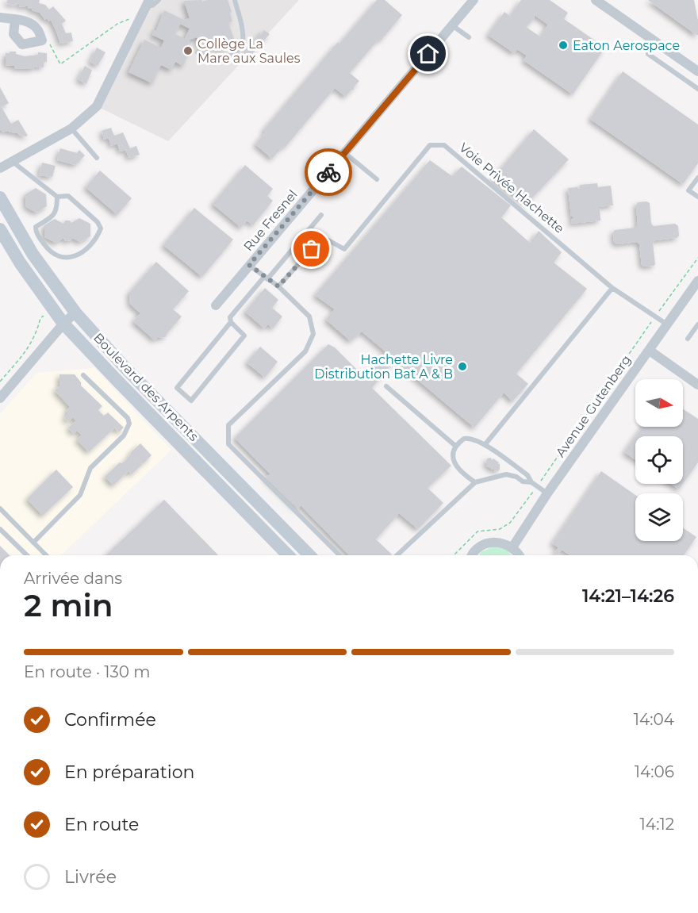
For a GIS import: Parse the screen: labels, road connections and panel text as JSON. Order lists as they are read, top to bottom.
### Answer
{
  "streets": {
    "street": ["Rue Fresnel", "Boulevard des Arpents", "Avenue Gutenberg"],
    "lane": ["Voie Privée Hachette"]
  },
  "places": ["Eaton Aerospace", "Collège La Mare aux Saules", "Hachette Livre Distribution Bat A & B"],
  "north": "right",
  "page": {
    "heading": ["2 min", "Arrivée dans", "14:21–14:26"],
    "bar": "En route · 130 m",
    "list": [
      ["Confirmée", "14:04"],
      ["En préparation", "14:06"],
      ["En route", "14:12"],
      "Livrée"
    ]
  }
}
